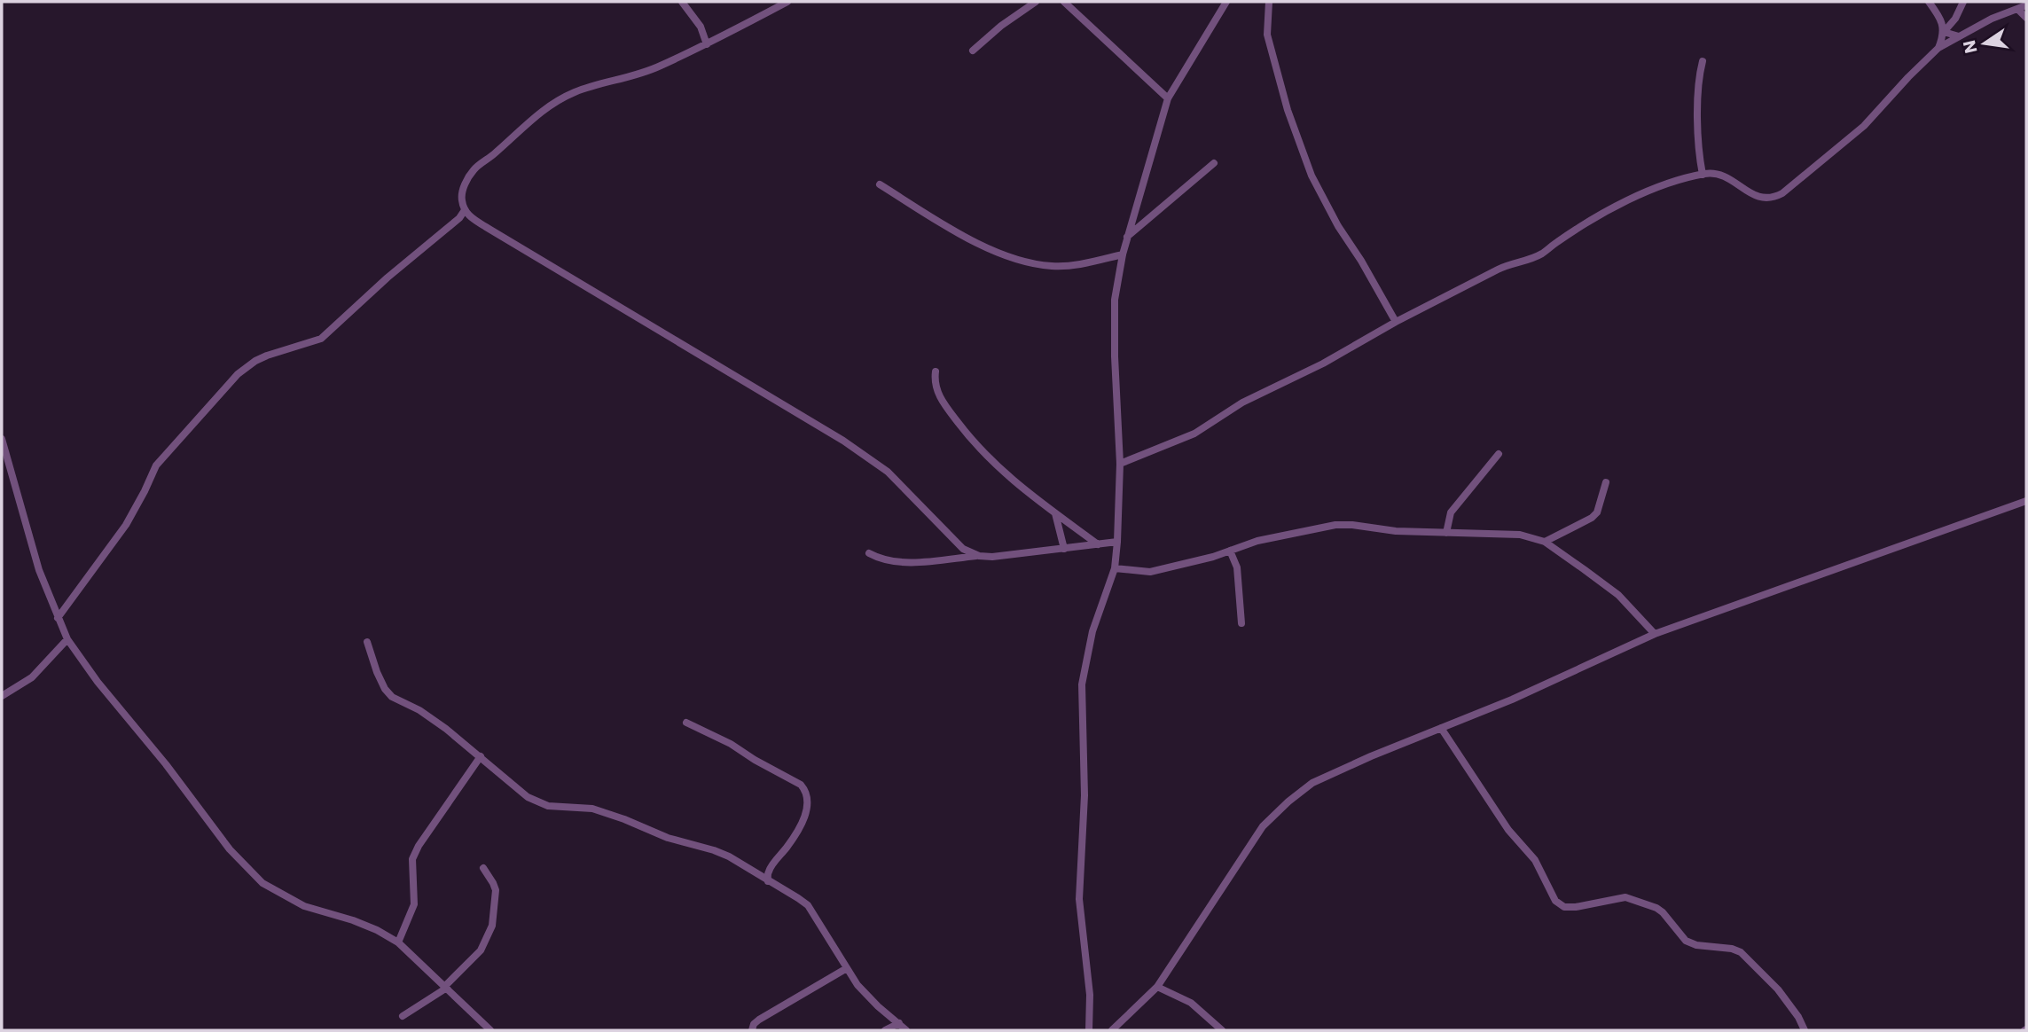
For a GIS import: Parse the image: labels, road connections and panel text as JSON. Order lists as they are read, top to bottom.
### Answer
{
  "north": "left"
}
